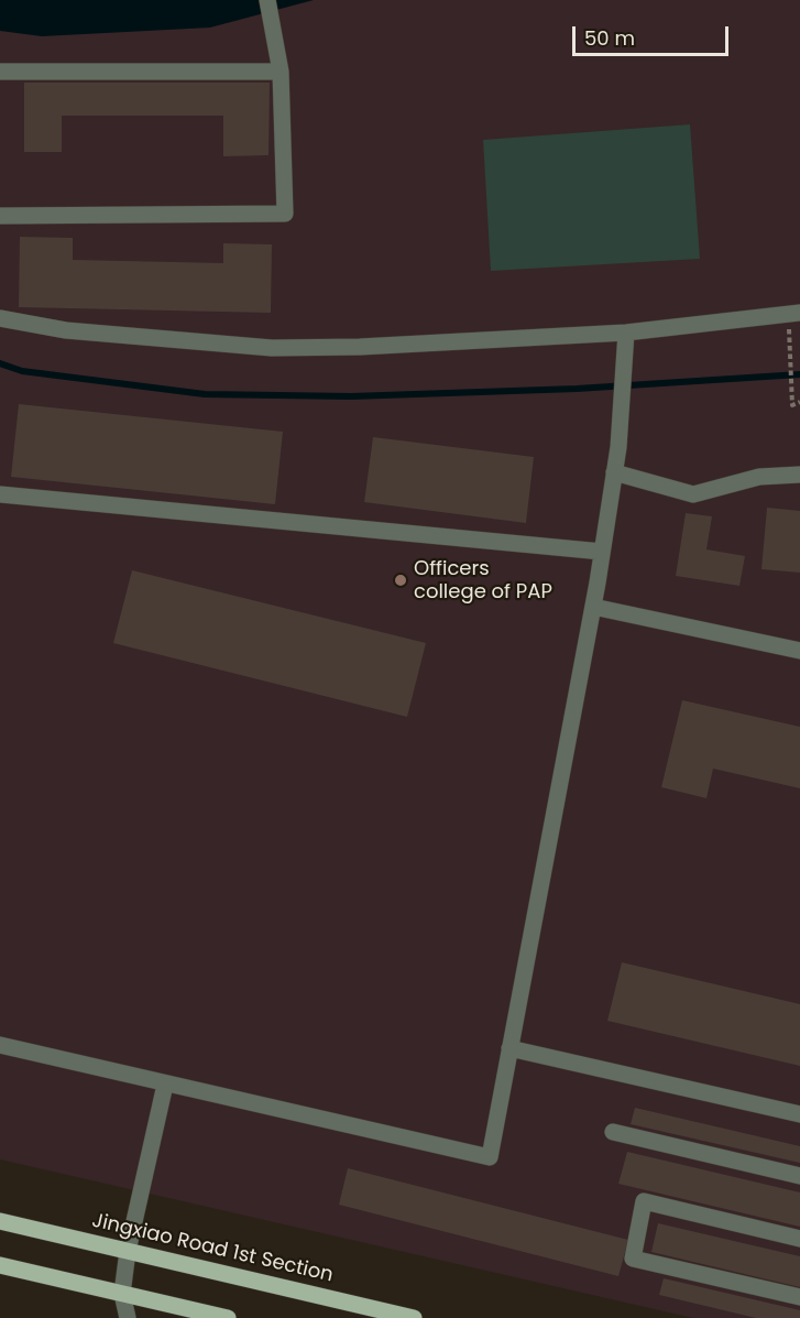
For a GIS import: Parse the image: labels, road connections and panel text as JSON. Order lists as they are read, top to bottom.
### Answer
{
  "streets": {
    "main road": ["Jingxiao Road 1st Section"]
  },
  "places": ["Officers college of PAP"],
  "scale_bar": "50 m"
}
